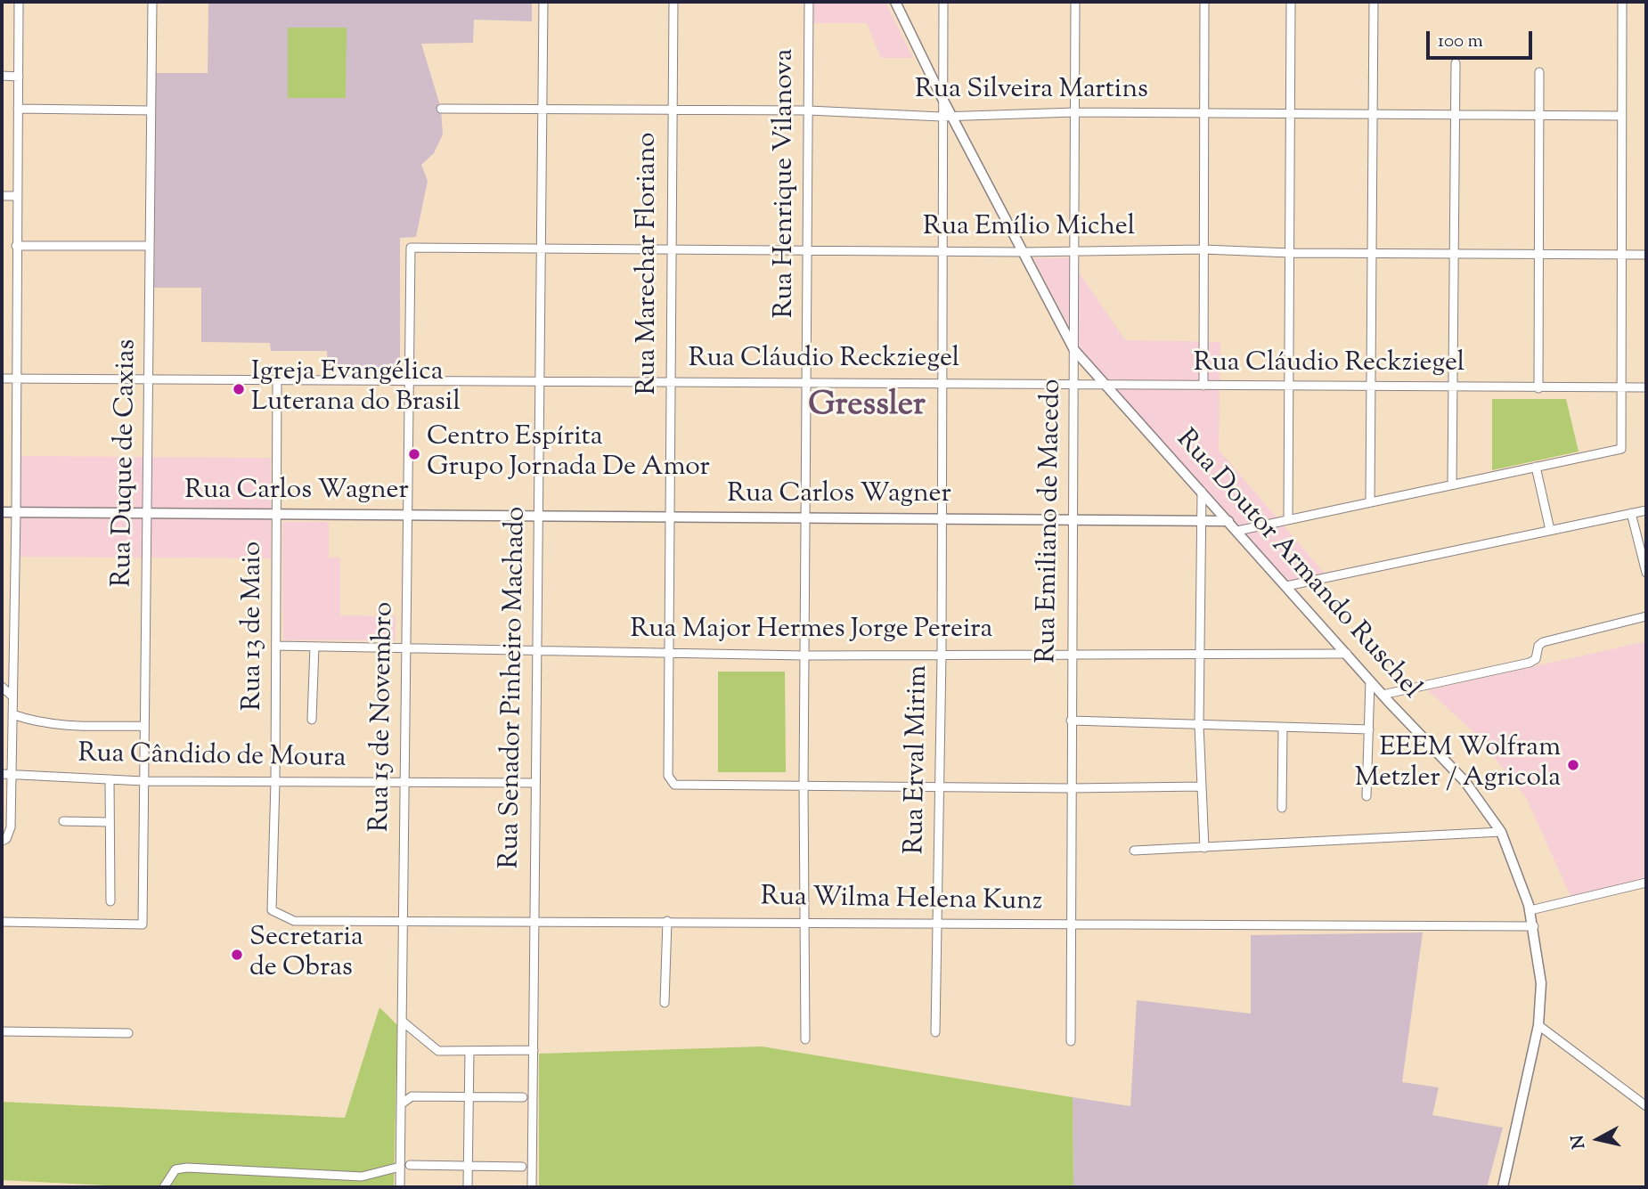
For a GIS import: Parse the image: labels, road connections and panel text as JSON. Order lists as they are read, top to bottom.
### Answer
{
  "streets": {
    "main road": ["Rua Carlos Wagner", "Rua Doutor Armando Ruschel"],
    "street": [
      "Rua Silveira Martins",
      "Rua Henrique Vilanova",
      "Rua Emílio Michel",
      "Rua Marechar Floriano",
      "Rua Cláudio Reckziegel",
      "Rua Duque de Caxias",
      "Rua Emiliano de Macedo",
      "Rua 13 de Maio",
      "Rua Major Hermes Jorge Pereira",
      "Rua Senador Pinheiro Machado",
      "Rua 15 de Novembro",
      "Rua Cândido de Moura",
      "Rua Erval Mirim",
      "Rua Wilma Helena Kunz"
    ]
  },
  "crossings": [
    ["Rua Silveira Martins", "Rua Henrique Vilanova"],
    ["Rua Silveira Martins", "Rua Marechar Floriano"],
    ["Rua Silveira Martins", "Rua Emiliano de Macedo"],
    ["Rua Silveira Martins", "Rua Doutor Armando Ruschel"],
    ["Rua Silveira Martins", "Rua Senador Pinheiro Machado"],
    ["Rua Silveira Martins", "Rua Erval Mirim"],
    ["Rua Henrique Vilanova", "Rua Emílio Michel"],
    ["Rua Henrique Vilanova", "Rua Marechar Floriano"],
    ["Rua Henrique Vilanova", "Rua Cláudio Reckziegel"],
    ["Rua Henrique Vilanova", "Rua Carlos Wagner"],
    ["Rua Henrique Vilanova", "Rua Major Hermes Jorge Pereira"],
    ["Rua Henrique Vilanova", "Rua Wilma Helena Kunz"],
    ["Rua Emílio Michel", "Rua Marechar Floriano"],
    ["Rua Emílio Michel", "Rua Emiliano de Macedo"],
    ["Rua Emílio Michel", "Rua Doutor Armando Ruschel"],
    ["Rua Emílio Michel", "Rua Senador Pinheiro Machado"],
    ["Rua Emílio Michel", "Rua 15 de Novembro"],
    ["Rua Emílio Michel", "Rua Erval Mirim"],
    ["Rua Marechar Floriano", "Rua Cláudio Reckziegel"],
    ["Rua Marechar Floriano", "Rua Carlos Wagner"],
    ["Rua Marechar Floriano", "Rua Major Hermes Jorge Pereira"],
    ["Rua Cláudio Reckziegel", "Rua Duque de Caxias"],
    ["Rua Cláudio Reckziegel", "Rua Emiliano de Macedo"],
    ["Rua Cláudio Reckziegel", "Rua Doutor Armando Ruschel"],
    ["Rua Cláudio Reckziegel", "Rua 13 de Maio"],
    ["Rua Cláudio Reckziegel", "Rua Senador Pinheiro Machado"],
    ["Rua Cláudio Reckziegel", "Rua 15 de Novembro"],
    ["Rua Cláudio Reckziegel", "Rua Erval Mirim"],
    ["Rua Duque de Caxias", "Rua Carlos Wagner"],
    ["Rua Duque de Caxias", "Rua Cândido de Moura"],
    ["Rua Carlos Wagner", "Rua Emiliano de Macedo"],
    ["Rua Carlos Wagner", "Rua Doutor Armando Ruschel"],
    ["Rua Carlos Wagner", "Rua 13 de Maio"],
    ["Rua Carlos Wagner", "Rua Senador Pinheiro Machado"],
    ["Rua Carlos Wagner", "Rua 15 de Novembro"],
    ["Rua Carlos Wagner", "Rua Erval Mirim"],
    ["Rua Emiliano de Macedo", "Rua Doutor Armando Ruschel"],
    ["Rua Emiliano de Macedo", "Rua Major Hermes Jorge Pereira"],
    ["Rua Emiliano de Macedo", "Rua Wilma Helena Kunz"],
    ["Rua Doutor Armando Ruschel", "Rua Major Hermes Jorge Pereira"],
    ["Rua Doutor Armando Ruschel", "Rua Erval Mirim"],
    ["Rua Doutor Armando Ruschel", "Rua Wilma Helena Kunz"],
    ["Rua 13 de Maio", "Rua Major Hermes Jorge Pereira"],
    ["Rua 13 de Maio", "Rua Cândido de Moura"],
    ["Rua 13 de Maio", "Rua Wilma Helena Kunz"],
    ["Rua Major Hermes Jorge Pereira", "Rua Senador Pinheiro Machado"],
    ["Rua Major Hermes Jorge Pereira", "Rua 15 de Novembro"],
    ["Rua Major Hermes Jorge Pereira", "Rua Erval Mirim"],
    ["Rua Senador Pinheiro Machado", "Rua Cândido de Moura"],
    ["Rua Senador Pinheiro Machado", "Rua Wilma Helena Kunz"],
    ["Rua 15 de Novembro", "Rua Cândido de Moura"],
    ["Rua 15 de Novembro", "Rua Wilma Helena Kunz"],
    ["Rua Erval Mirim", "Rua Wilma Helena Kunz"]
  ],
  "districts": ["Gressler"],
  "places": [
    "Igreja Evangélica Luterana do Brasil",
    "Centro Espírita Grupo Jornada De Amor",
    "EEEM Wolfram Metzler / Agricola",
    "Secretaria de Obras"
  ],
  "scale_bar": "100 m",
  "north": "left"
}
